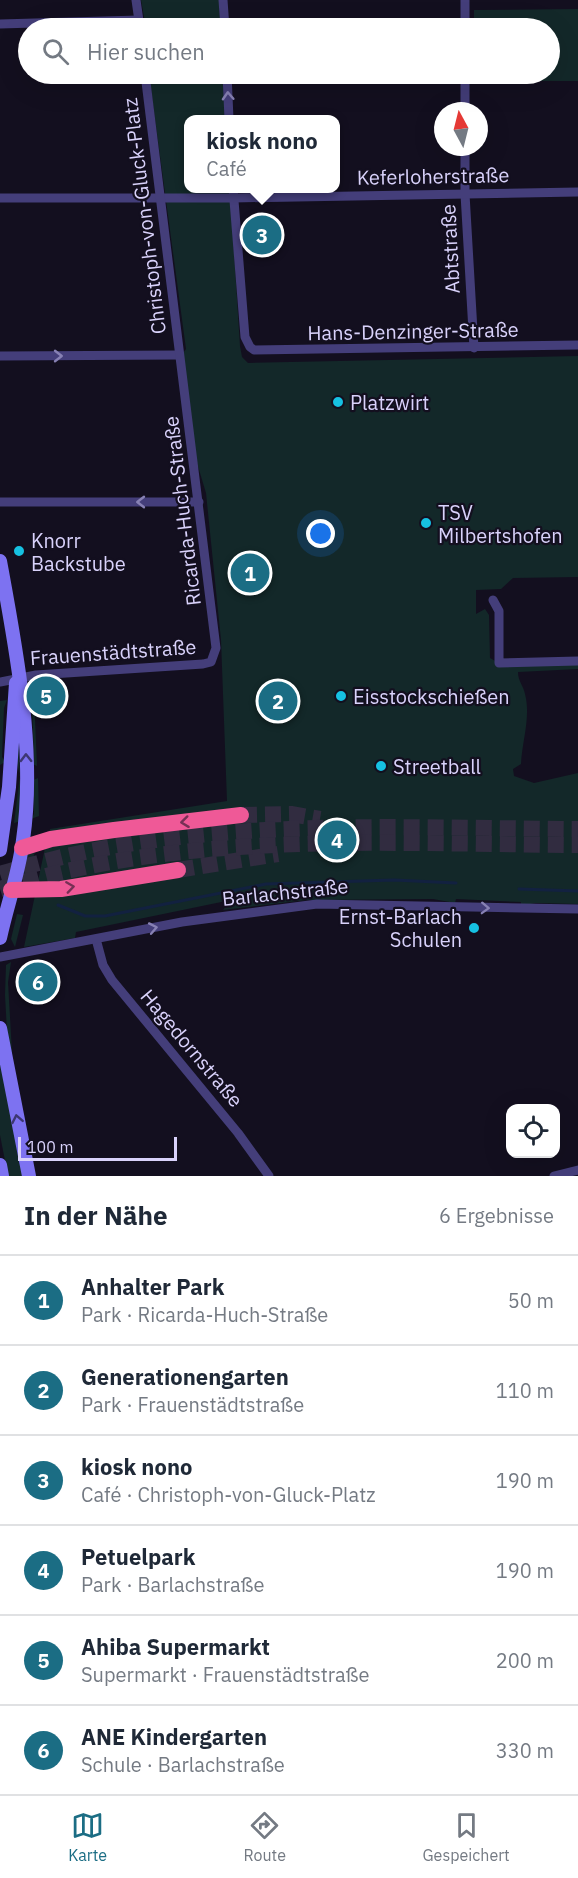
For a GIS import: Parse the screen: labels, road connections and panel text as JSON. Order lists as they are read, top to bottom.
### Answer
{
  "streets": {
    "street": [
      "Keferloherstraße",
      "Christoph-von-Gluck-Platz",
      "Abtstraße",
      "Hans-Denzinger-Straße",
      "Ricarda-Huch-Straße",
      "Frauenstädtstraße",
      "Barlachstraße",
      "Hagedornstraße"
    ]
  },
  "crossings": [
    ["Keferloherstraße", "Christoph-von-Gluck-Platz"],
    ["Keferloherstraße", "Abtstraße"],
    ["Keferloherstraße", "Hans-Denzinger-Straße"],
    ["Christoph-von-Gluck-Platz", "Ricarda-Huch-Straße"],
    ["Abtstraße", "Hans-Denzinger-Straße"],
    ["Ricarda-Huch-Straße", "Frauenstädtstraße"],
    ["Barlachstraße", "Hagedornstraße"]
  ],
  "one_way": ["Barlachstraße"],
  "places": [
    "Platzwirt",
    "TSV Milbertshofen",
    "Knorr Backstube",
    "Eisstockschießen",
    "Streetball",
    "Ernst-Barlach Schulen"
  ],
  "scale_bar": "100 m",
  "north": "top",
  "page": {
    "search": "Hier suchen",
    "popup": ["kiosk nono", "Café"],
    "pins": [
      "3",
      "1",
      "5",
      "2",
      "4",
      "6"
    ],
    "scale": "100 m",
    "heading": ["In der Nähe", "6 Ergebnisse"],
    "list": [
      {
        "mark": "1",
        "name": "Anhalter Park",
        "note": "Park · Ricarda-Huch-Straße",
        "value": "50 m"
      },
      {
        "mark": "2",
        "name": "Generationengarten",
        "note": "Park · Frauenstädtstraße",
        "value": "110 m"
      },
      {
        "mark": "3",
        "name": "kiosk nono",
        "note": "Café · Christoph-von-Gluck-Platz",
        "value": "190 m"
      },
      {
        "mark": "4",
        "name": "Petuelpark",
        "note": "Park · Barlachstraße",
        "value": "190 m"
      },
      {
        "mark": "5",
        "name": "Ahiba Supermarkt",
        "note": "Supermarkt · Frauenstädtstraße",
        "value": "200 m"
      },
      {
        "mark": "6",
        "name": "ANE Kindergarten",
        "note": "Schule · Barlachstraße",
        "value": "330 m"
      }
    ],
    "nav": ["Karte", "Route", "Gespeichert"]
  }
}
